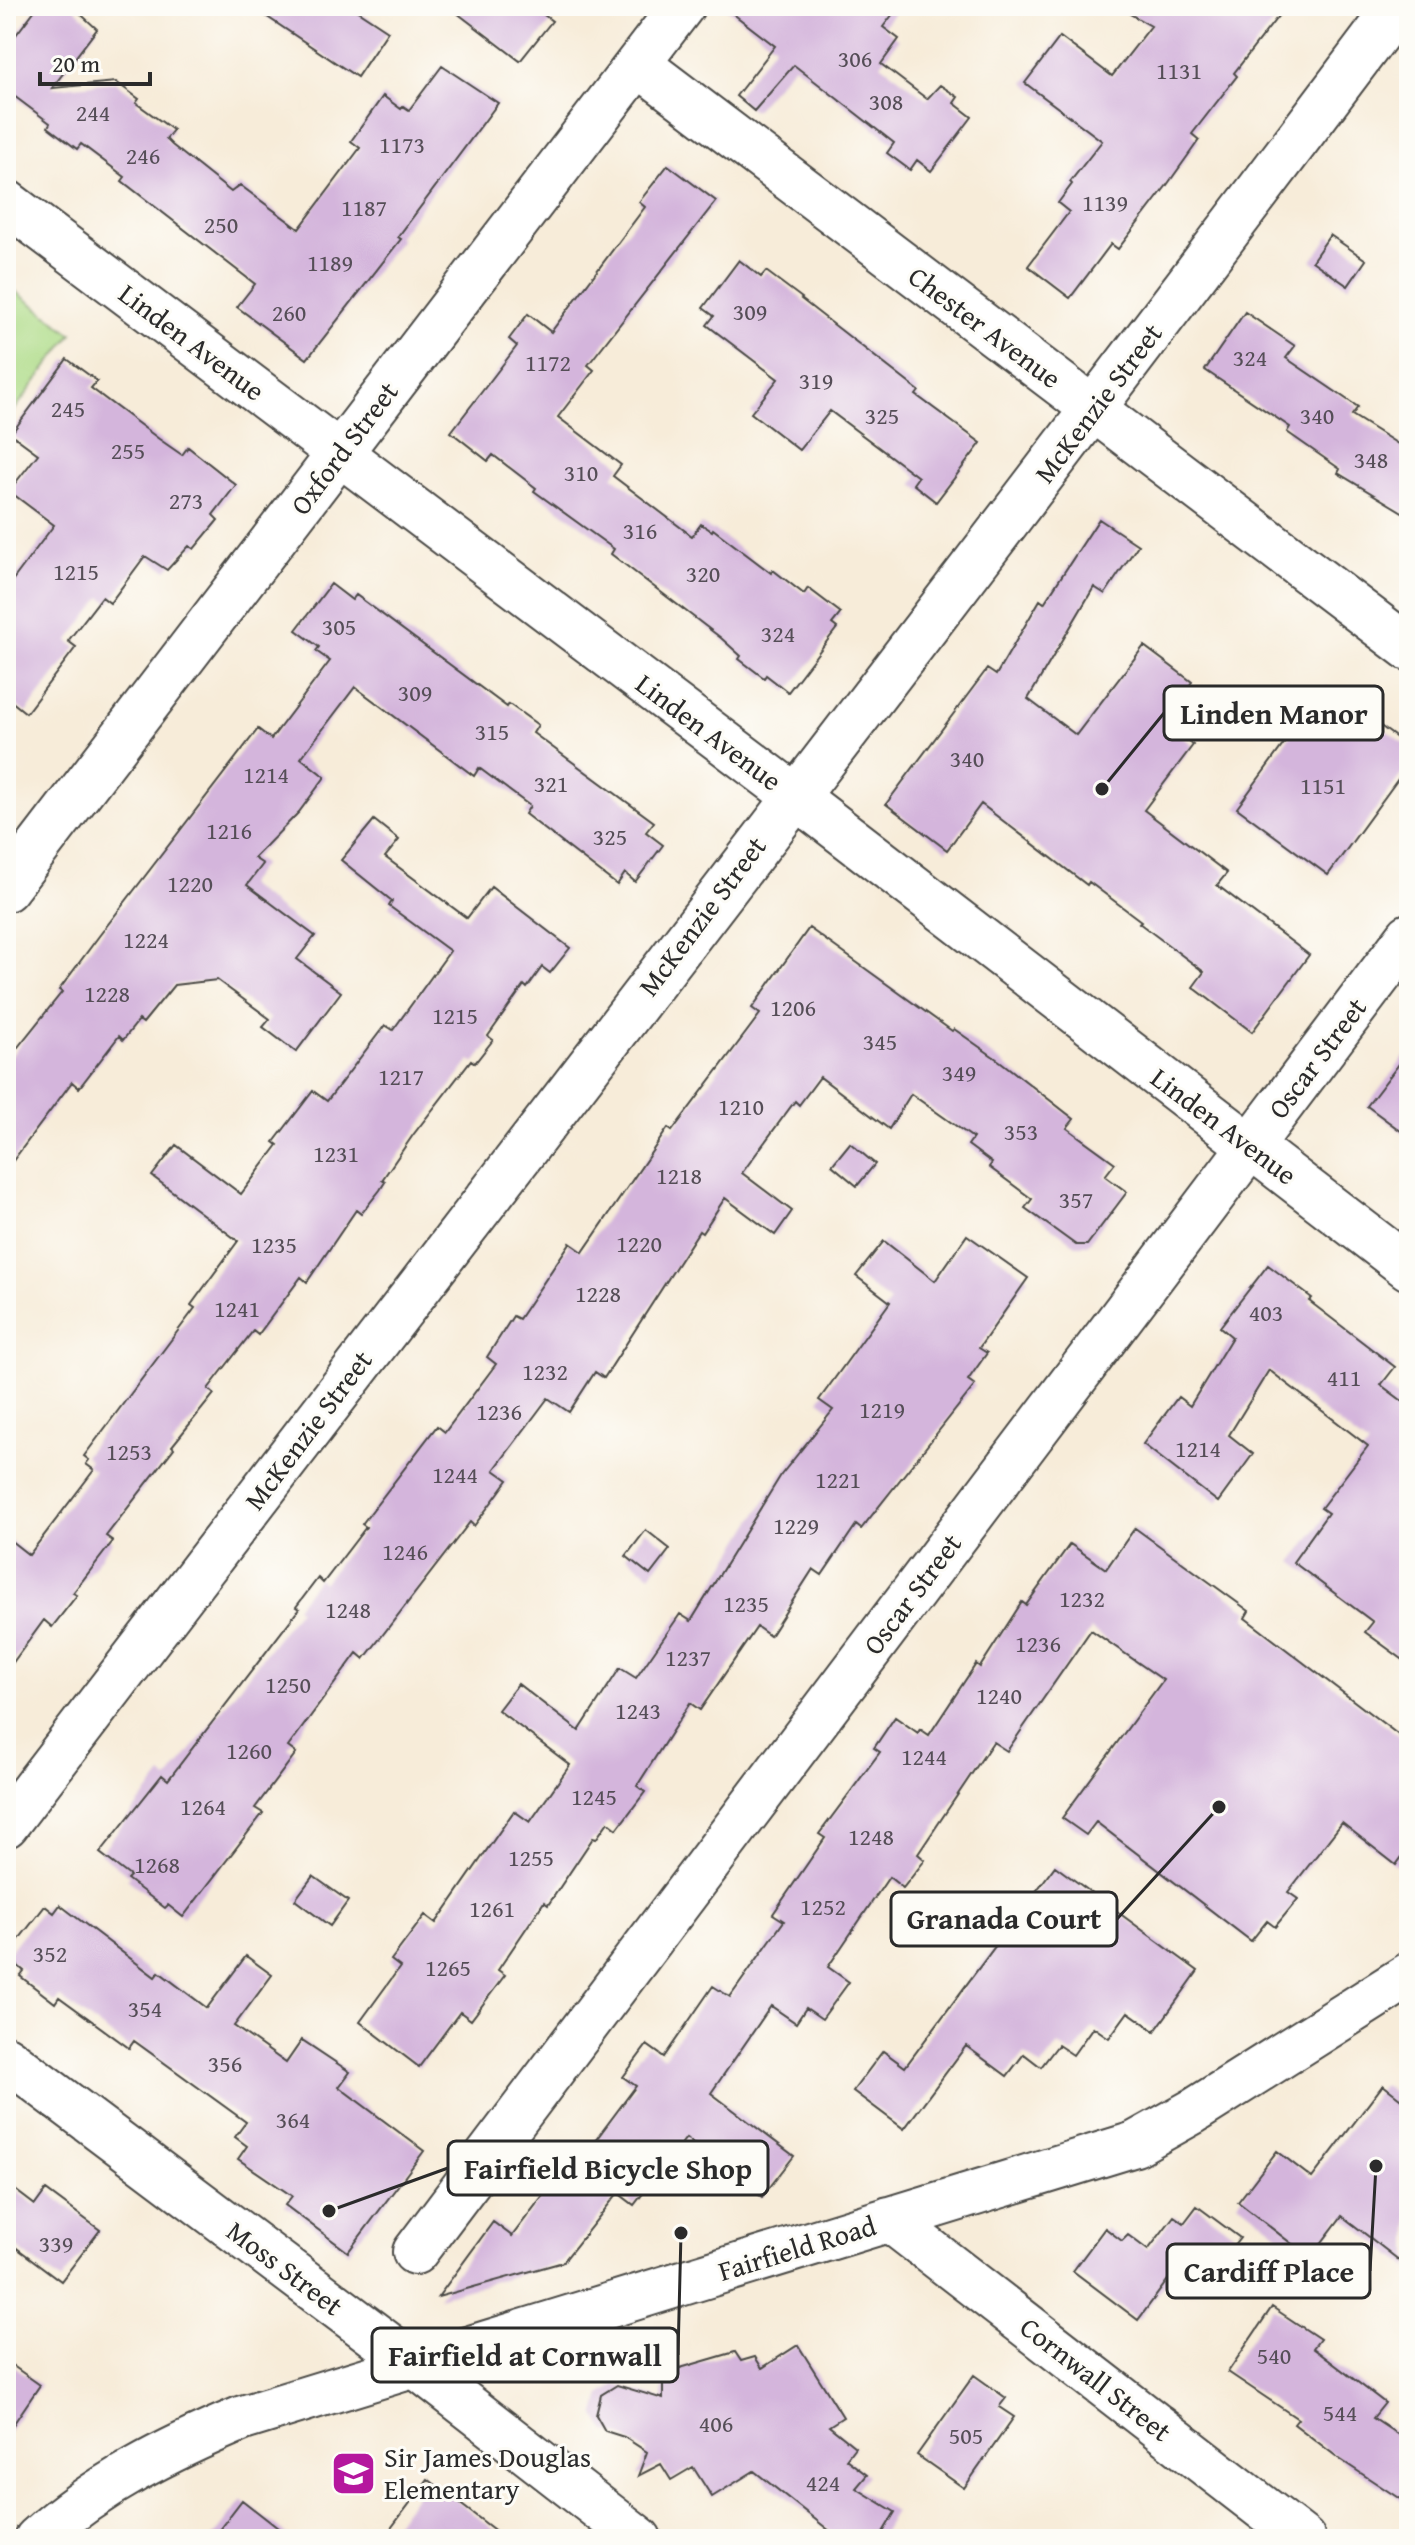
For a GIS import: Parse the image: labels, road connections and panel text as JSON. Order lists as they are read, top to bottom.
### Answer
{
  "streets": {
    "street": [
      "Chester Avenue",
      "Linden Avenue",
      "McKenzie Street",
      "Oxford Street",
      "Oscar Street",
      "Fairfield Road",
      "Moss Street",
      "Cornwall Street"
    ]
  },
  "crossings": [
    ["Chester Avenue", "McKenzie Street"],
    ["Chester Avenue", "Oxford Street"],
    ["Linden Avenue", "McKenzie Street"],
    ["Linden Avenue", "Oxford Street"],
    ["Linden Avenue", "Oscar Street"],
    ["Fairfield Road", "Moss Street"],
    ["Fairfield Road", "Cornwall Street"]
  ],
  "places": {
    "other": [
      "Linden Manor",
      "Granada Court",
      "Cardiff Place",
      "Fairfield Bicycle Shop",
      "Fairfield at Cornwall"
    ],
    "school or university": ["Sir James Douglas Elementary"]
  },
  "house_numbers": [
    "306",
    "1131",
    "308",
    "244",
    "1173",
    "246",
    "1139",
    "1187",
    "250",
    "1189",
    "309",
    "260",
    "324",
    "1172",
    "319",
    "245",
    "325",
    "340",
    "255",
    "348",
    "310",
    "273",
    "316",
    "1215",
    "320",
    "305",
    "324",
    "309",
    "315",
    "340",
    "1214",
    "321",
    "1151",
    "1216",
    "325",
    "1220",
    "1224",
    "1228",
    "1206",
    "1215",
    "345",
    "349",
    "1217",
    "1210",
    "353",
    "1231",
    "1218",
    "357",
    "1220",
    "1235",
    "1228",
    "1241",
    "403",
    "1232",
    "411",
    "1219",
    "1236",
    "1214",
    "1253",
    "1244",
    "1221",
    "1229",
    "1246",
    "1232",
    "1235",
    "1248",
    "1236",
    "1237",
    "1250",
    "1240",
    "1243",
    "1260",
    "1244",
    "1245",
    "1264",
    "1248",
    "1255",
    "1268",
    "1252",
    "1261",
    "352",
    "1265",
    "354",
    "356",
    "364",
    "339",
    "540",
    "544",
    "406",
    "505",
    "424"
  ],
  "scale_bar": "20 m"
}
